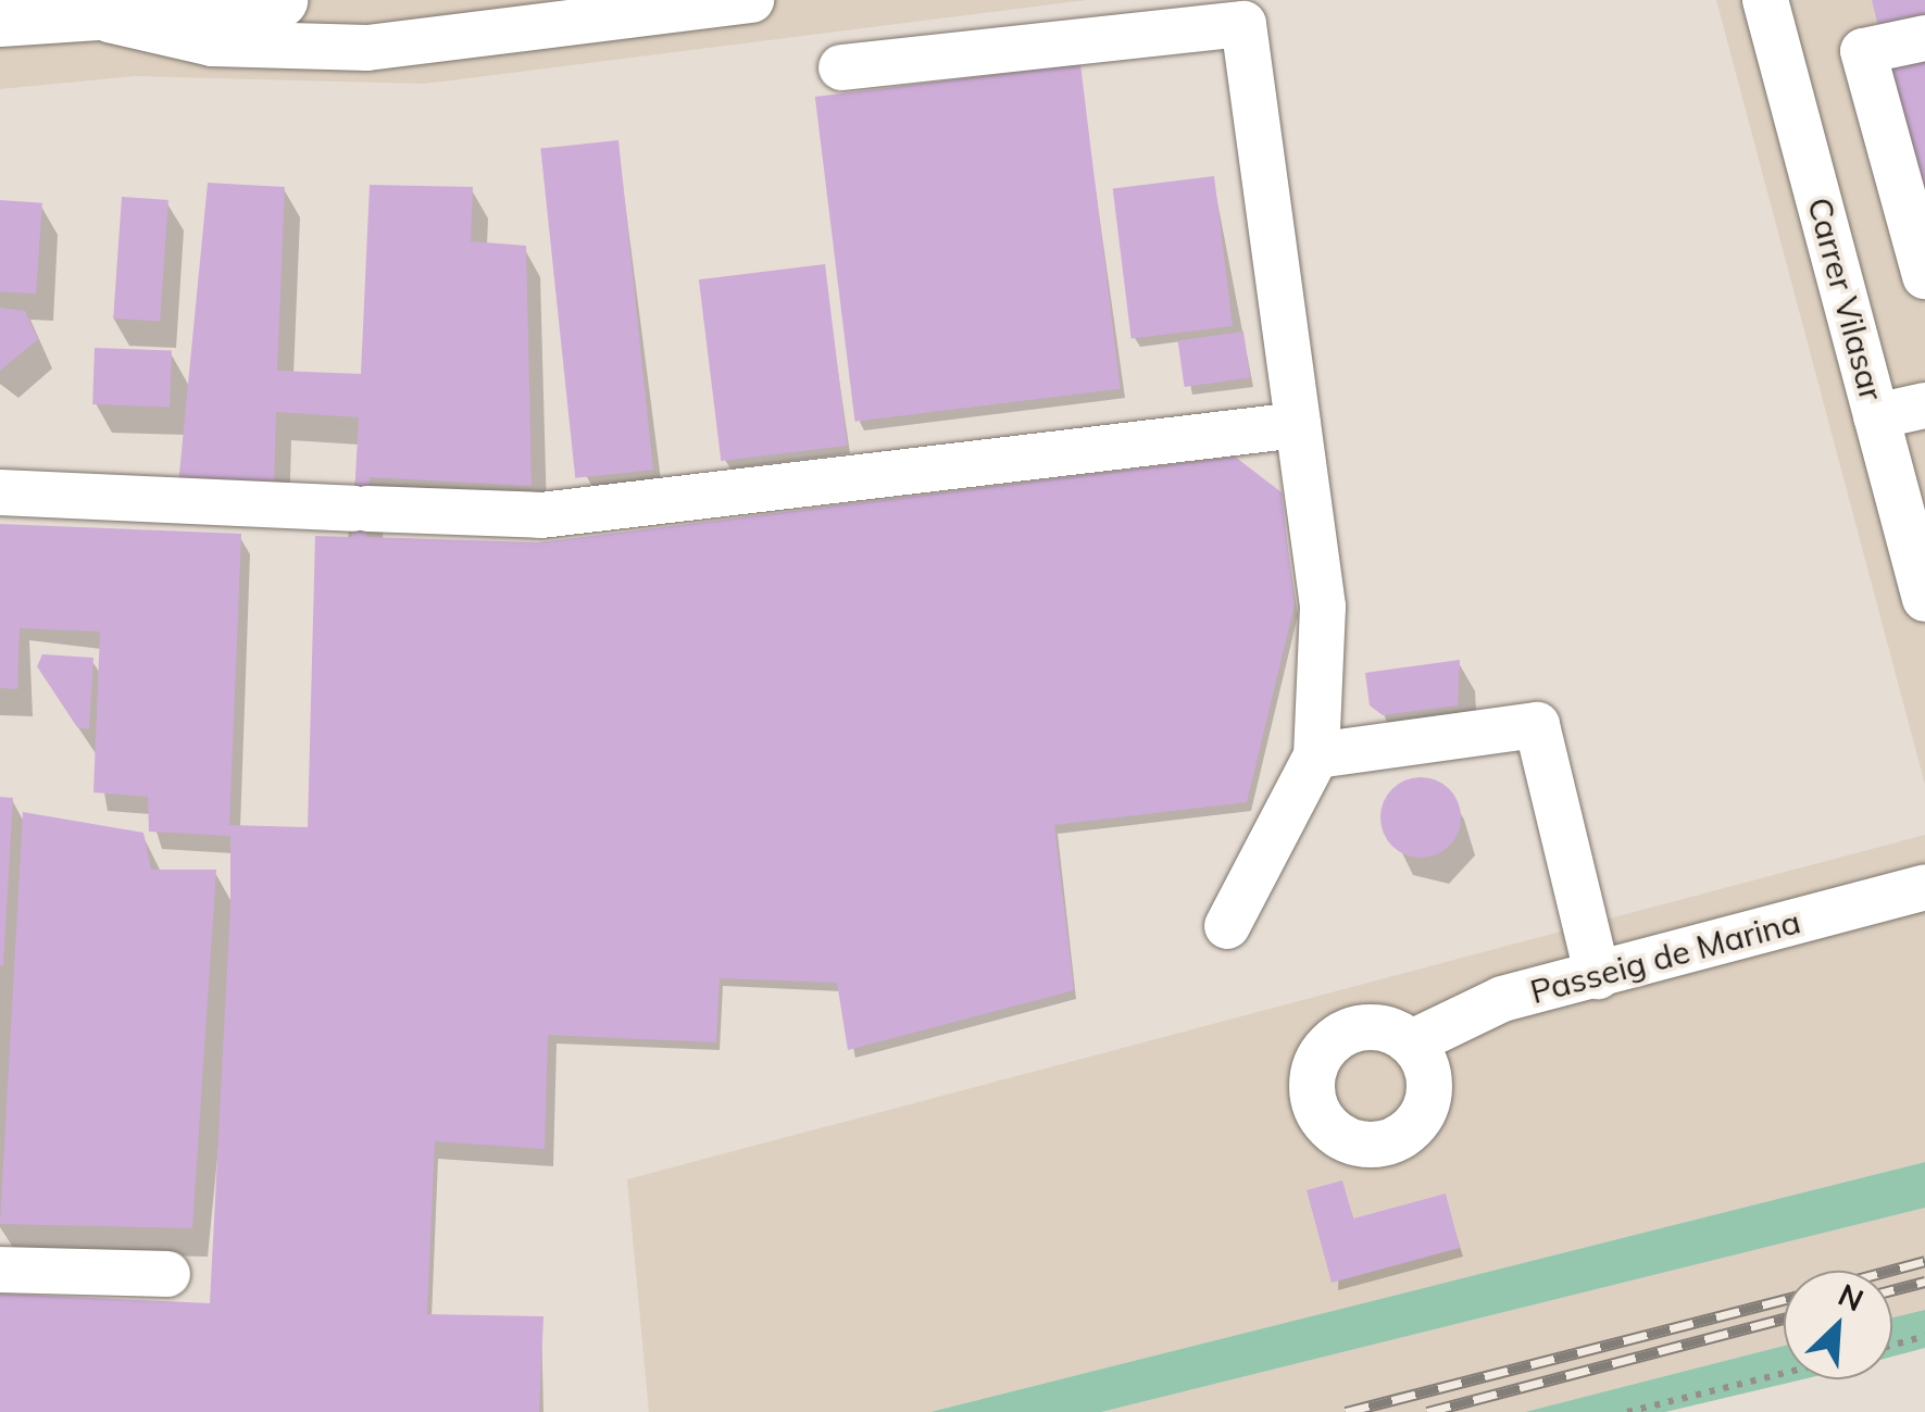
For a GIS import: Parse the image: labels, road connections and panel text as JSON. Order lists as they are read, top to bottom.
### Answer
{
  "streets": {
    "street": ["Carrer Vilasar", "Passeig de Marina"]
  },
  "north": "top right"
}
